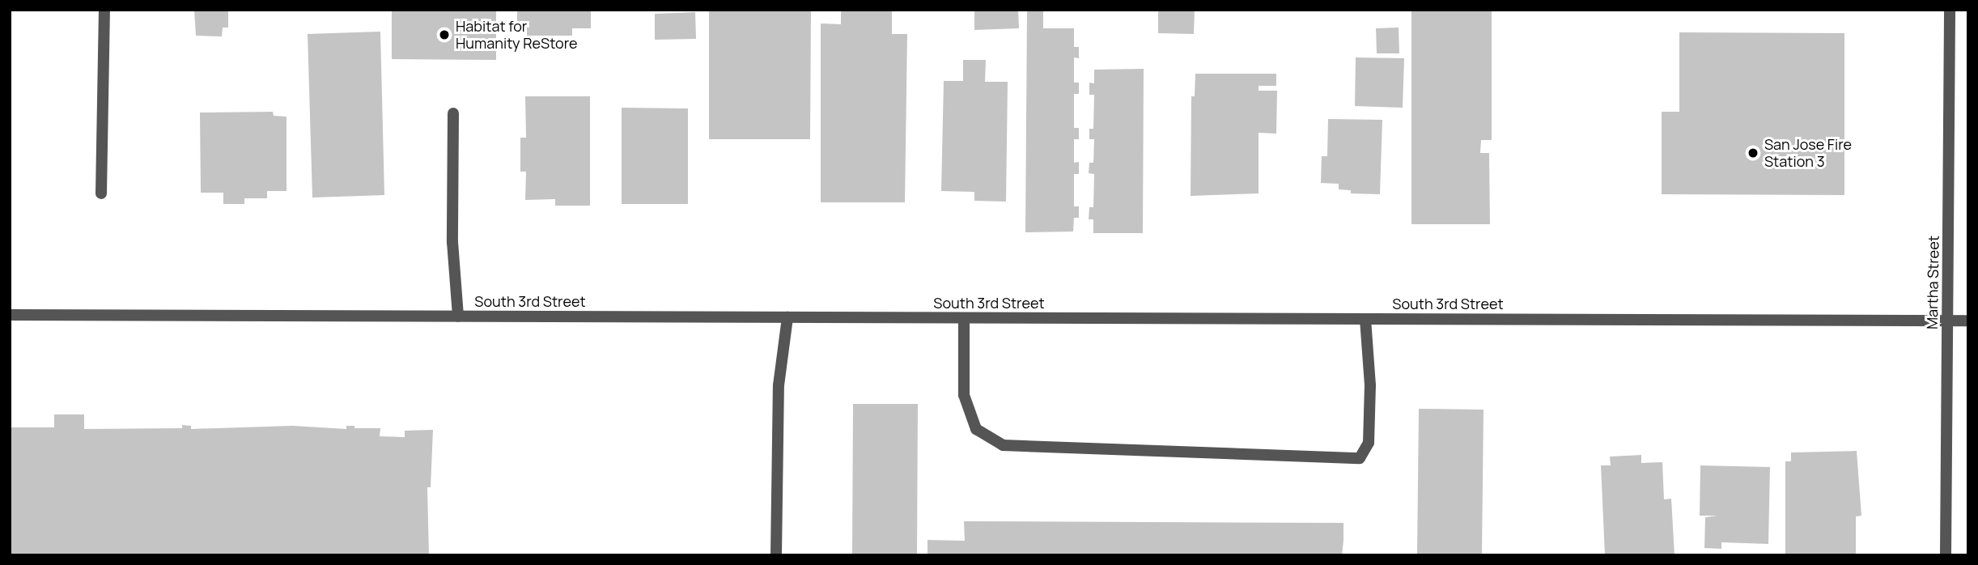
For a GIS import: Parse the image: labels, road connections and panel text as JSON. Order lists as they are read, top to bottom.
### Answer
{
  "streets": {
    "street": ["Martha Street", "South 3rd Street"]
  },
  "crossings": [
    ["Martha Street", "South 3rd Street"]
  ],
  "places": ["Habitat for Humanity ReStore", "San Jose Fire Station 3"]
}
